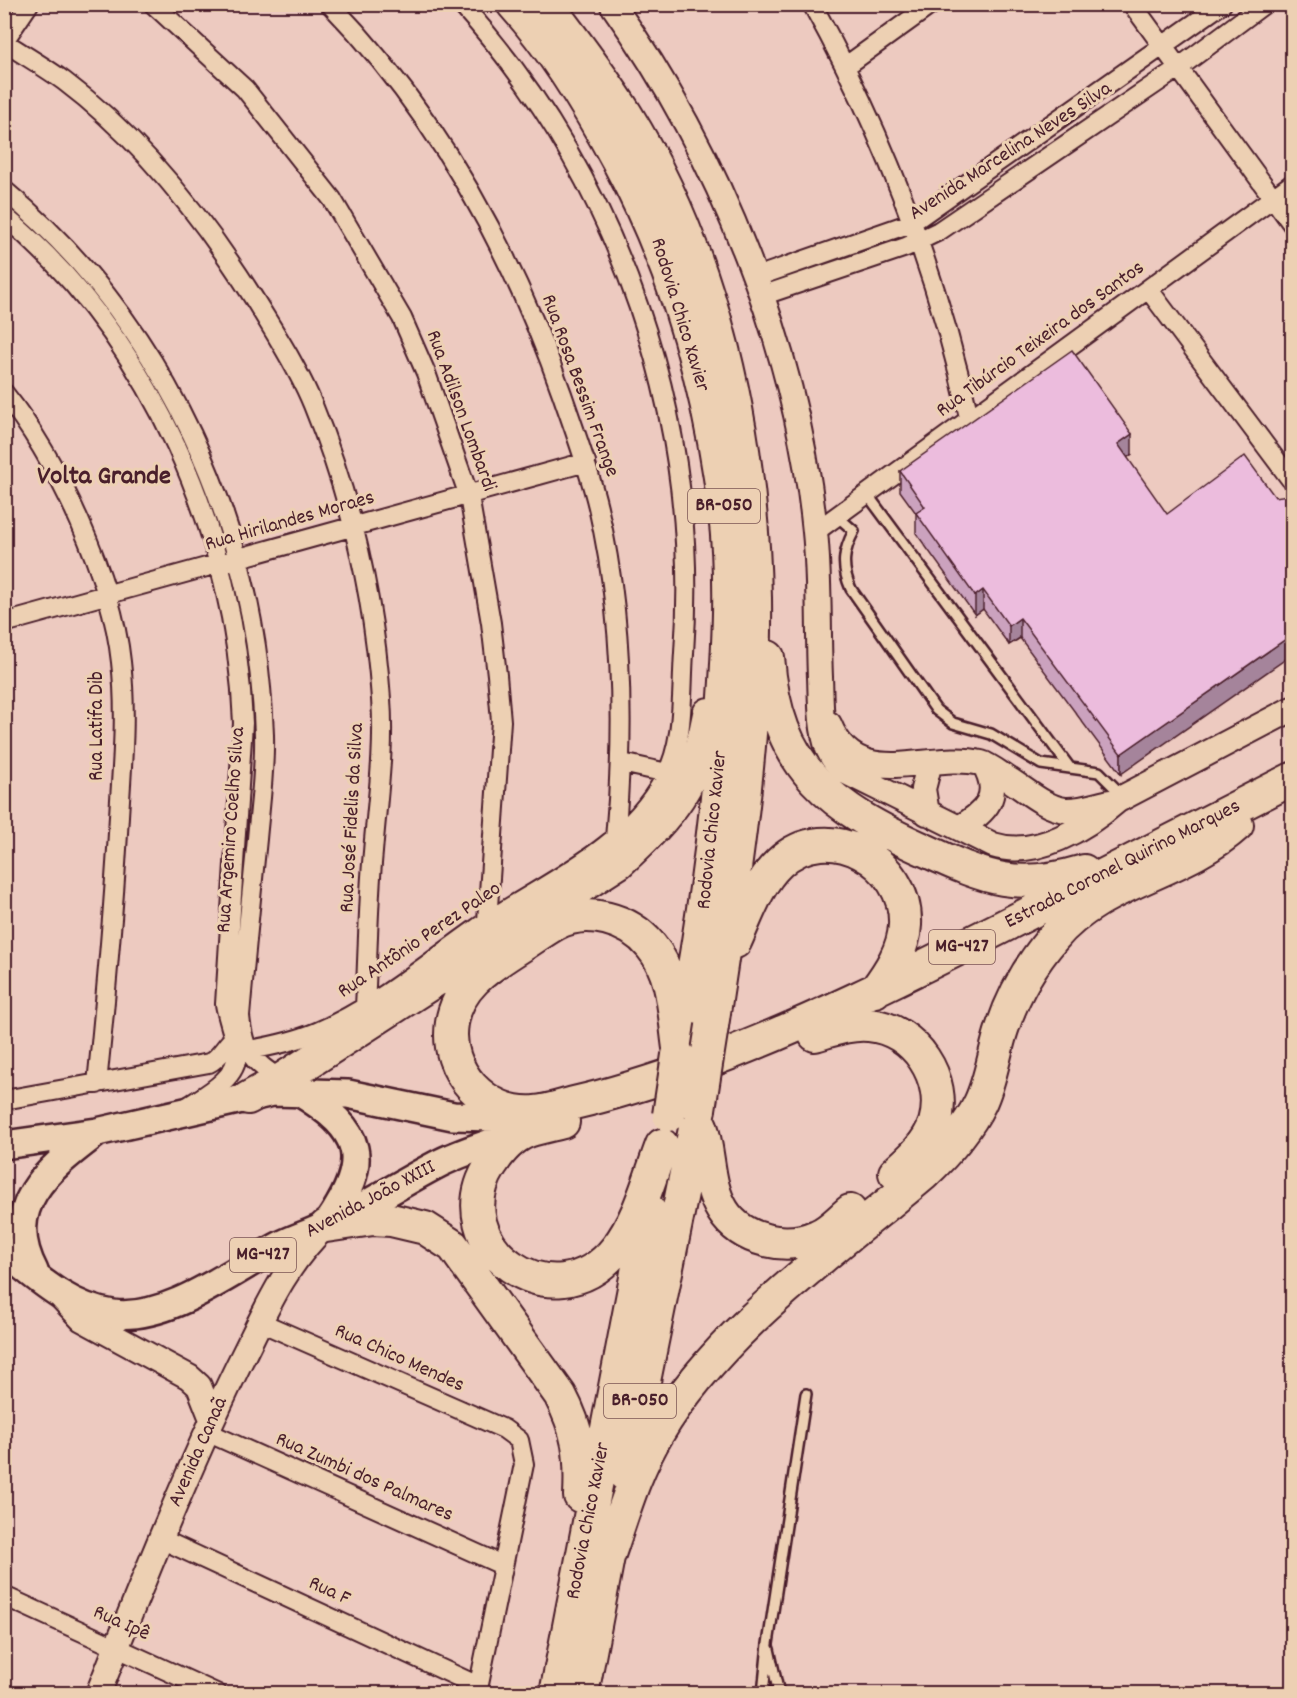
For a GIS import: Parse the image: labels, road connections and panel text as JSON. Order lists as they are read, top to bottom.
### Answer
{
  "streets": {
    "highway": [
      "Rodovia Chico Xavier",
      "BR-050",
      "Estrada Coronel Quirino Marques",
      "MG-427"
    ],
    "main road": ["Avenida João XXIII"],
    "street": [
      "Avenida Marcelina Neves Silva",
      "Rua Tibúrcio Teixeira dos Santos",
      "Rua Rosa Bessim Frange",
      "Rua Adilson Lombardi",
      "Rua Hirilandes Moraes",
      "Rua Latifa Dib",
      "Rua José Fidelis da Silva",
      "Rua Argemiro Coelho Silva",
      "Rua Antônio Perez Paleo",
      "Rua Chico Mendes",
      "Avenida Canaã",
      "Rua Zumbi dos Palmares",
      "Rua F",
      "Rua Ipê"
    ]
  },
  "crossings": [
    ["Rua Rosa Bessim Frange", "Rua Hirilandes Moraes"],
    ["Rua Rosa Bessim Frange", "Rua Antônio Perez Paleo"],
    ["Rua Adilson Lombardi", "Rua Hirilandes Moraes"],
    ["Rua Adilson Lombardi", "Rua Antônio Perez Paleo"],
    ["Rua Hirilandes Moraes", "Rua Latifa Dib"],
    ["Rua Hirilandes Moraes", "Rua José Fidelis da Silva"],
    ["Rua Hirilandes Moraes", "Rua Argemiro Coelho Silva"],
    ["Rua José Fidelis da Silva", "Rua Antônio Perez Paleo"],
    ["Rua Argemiro Coelho Silva", "Rua Antônio Perez Paleo"],
    ["Rua Argemiro Coelho Silva", "MG-427"],
    ["Estrada Coronel Quirino Marques", "MG-427"],
    ["MG-427", "Avenida João XXIII"],
    ["Avenida João XXIII", "Avenida Canaã"],
    ["Avenida João XXIII", "Rua Zumbi dos Palmares"],
    ["Rua Chico Mendes", "Avenida Canaã"],
    ["Rua Chico Mendes", "Rua Zumbi dos Palmares"],
    ["Avenida Canaã", "Rua Zumbi dos Palmares"],
    ["Avenida Canaã", "Rua F"],
    ["Avenida Canaã", "Rua Ipê"]
  ],
  "districts": ["Volta Grande"]
}
